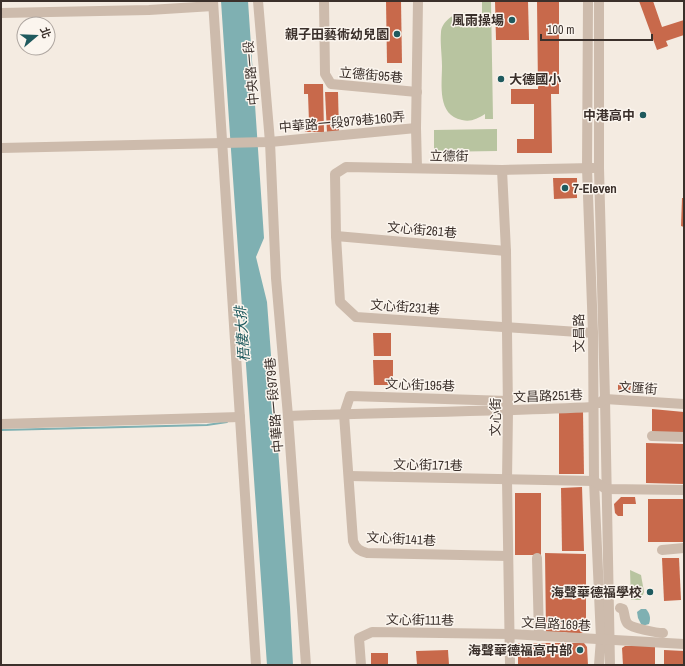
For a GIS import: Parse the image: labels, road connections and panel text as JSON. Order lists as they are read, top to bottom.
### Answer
{
  "streets": {
    "street": [
      "中央路一段",
      "立德街95巷",
      "中華路一段979巷160弄",
      "立德街",
      "文心街261巷",
      "文心街231巷",
      "文昌路",
      "文心街195巷",
      "文匯街",
      "文昌路251巷",
      "中華路一段979巷",
      "文心街",
      "文心街171巷",
      "文心街141巷",
      "文心街111巷",
      "文昌路169巷"
    ]
  },
  "crossings": [
    ["中央路一段", "中華路一段979巷160弄"],
    ["中央路一段", "中華路一段979巷"],
    ["立德街95巷", "立德街"],
    ["中華路一段979巷160弄", "立德街"],
    ["中華路一段979巷160弄", "中華路一段979巷"],
    ["立德街", "文心街231巷"],
    ["立德街", "文昌路"],
    ["立德街", "文心街"],
    ["文心街261巷", "文心街231巷"],
    ["文心街261巷", "文心街"],
    ["文心街231巷", "文昌路"],
    ["文心街231巷", "文心街"],
    ["文昌路", "文匯街"],
    ["文昌路", "文昌路251巷"],
    ["文昌路", "文心街171巷"],
    ["文昌路", "文昌路169巷"],
    ["文心街195巷", "文昌路251巷"],
    ["文心街195巷", "文心街"],
    ["文心街195巷", "文心街141巷"],
    ["文匯街", "文昌路251巷"],
    ["文昌路251巷", "中華路一段979巷"],
    ["文昌路251巷", "文心街"],
    ["文昌路251巷", "文心街141巷"],
    ["文心街", "文心街171巷"],
    ["文心街", "文心街141巷"],
    ["文心街", "文心街111巷"],
    ["文心街", "文昌路169巷"],
    ["文心街171巷", "文心街141巷"],
    ["文心街111巷", "文昌路169巷"]
  ],
  "water": ["梧棲大排"],
  "places": [
    "風雨操場",
    "親子田藝術幼兒園",
    "大德國小",
    "中港高中",
    "7-Eleven",
    "海聲華德福學校",
    "海聲華德福高中部"
  ],
  "scale_bar": "100 m",
  "north": "right"
}
